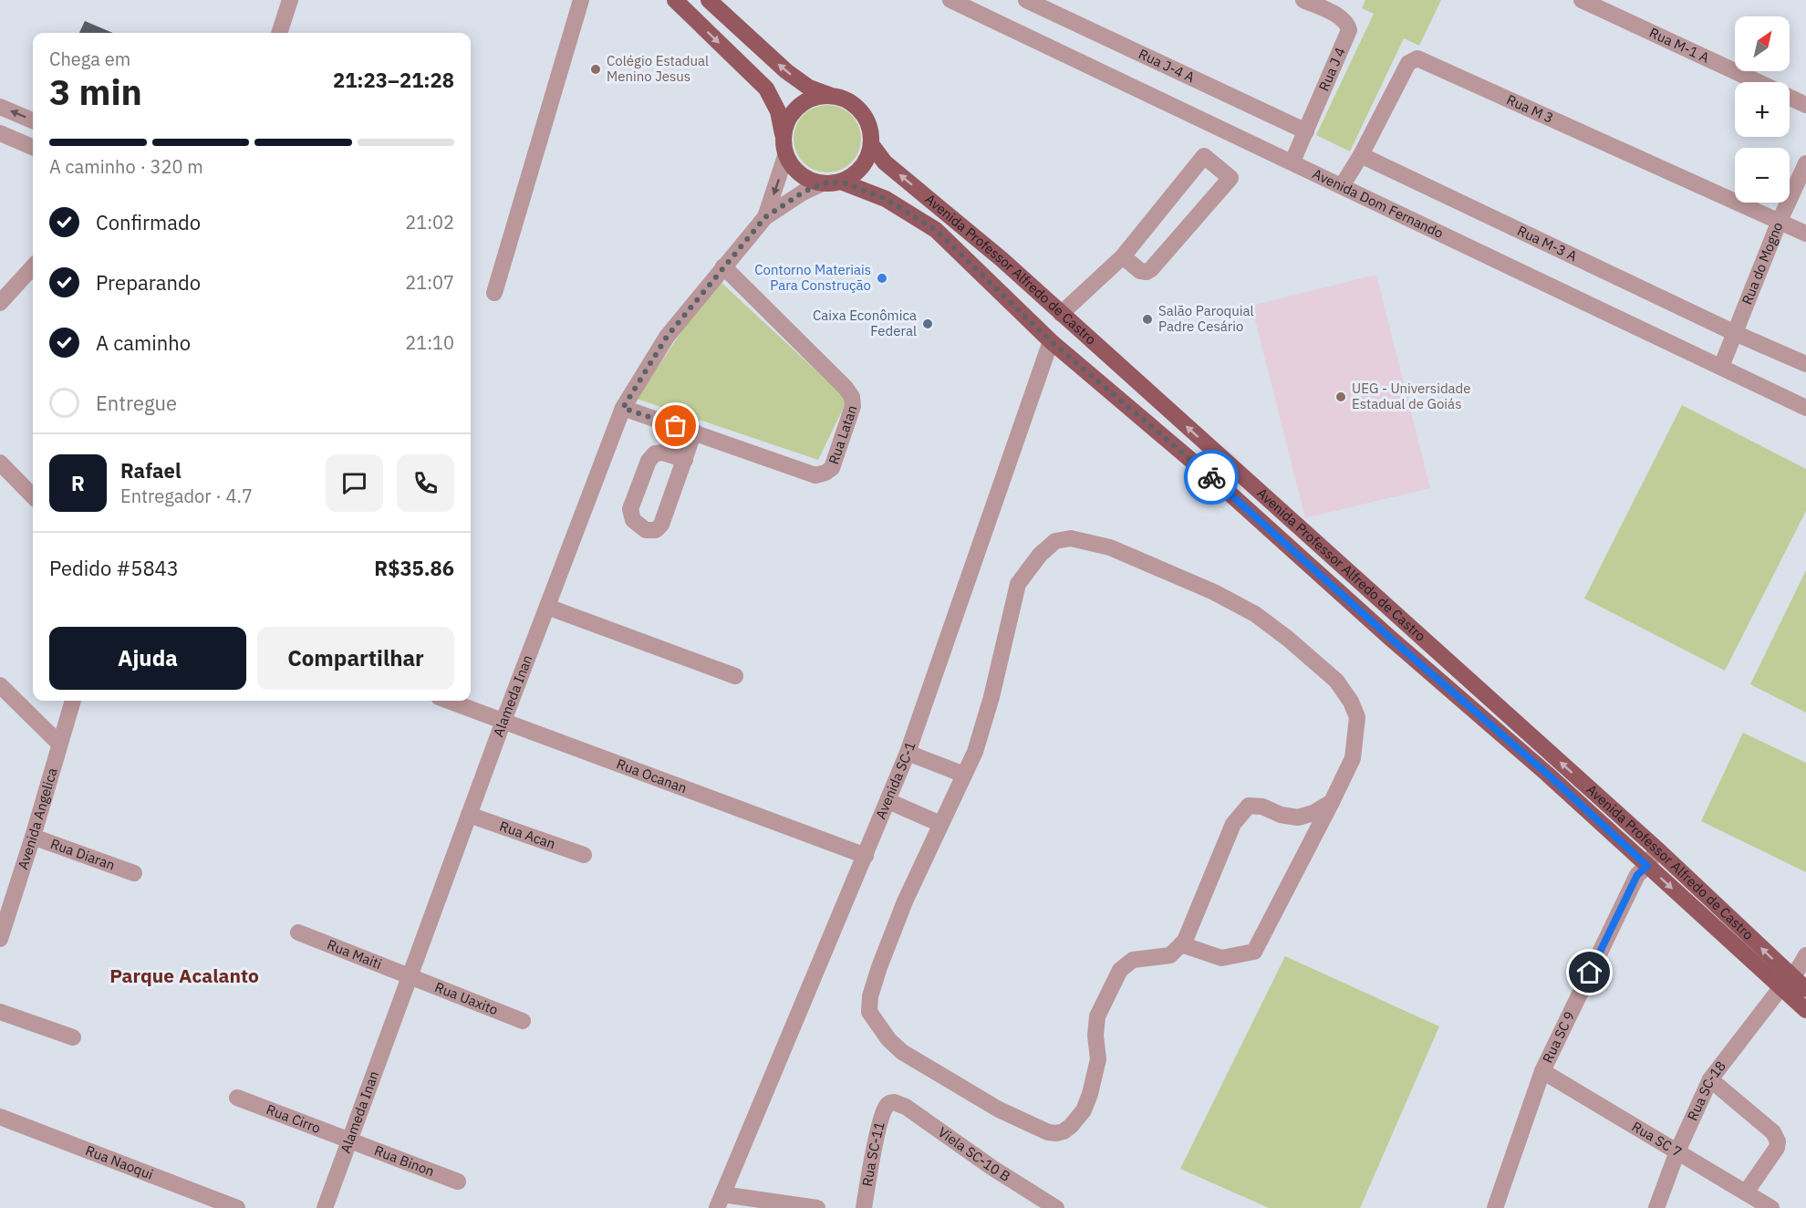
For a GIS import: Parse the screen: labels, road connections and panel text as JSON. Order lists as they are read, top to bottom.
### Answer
{
  "streets": {
    "main road": ["Avenida Professor Alfredo de Castro"],
    "street": [
      "Rua M-1 A",
      "Rua J-4 A",
      "Rua J 4",
      "Rua M 3",
      "Avenida Dom Fernando",
      "Rua M-3 A",
      "Rua do Mogno",
      "Rua Latan",
      "Alameda Inan",
      "Rua Ocanan",
      "Avenida SC-1",
      "Avenida Angelica",
      "Rua Acan",
      "Rua Diaran",
      "Rua Maiti",
      "Rua Uaxito",
      "Rua SC 9",
      "Rua SC-18",
      "Rua Cirro",
      "Rua SC 7",
      "Rua SC-11",
      "Viela SC-10 B",
      "Rua Binon",
      "Rua Naoqui"
    ]
  },
  "crossings": [
    ["Rua J-4 A", "Rua J 4"],
    ["Rua J 4", "Avenida Dom Fernando"],
    ["Rua M 3", "Avenida Dom Fernando"],
    ["Rua M 3", "Rua M-3 A"],
    ["Rua M 3", "Rua do Mogno"],
    ["Avenida Dom Fernando", "Rua do Mogno"],
    ["Rua M-3 A", "Rua do Mogno"],
    ["Avenida Professor Alfredo de Castro", "Alameda Inan"],
    ["Avenida Professor Alfredo de Castro", "Avenida SC-1"],
    ["Avenida Professor Alfredo de Castro", "Rua SC 9"],
    ["Avenida Professor Alfredo de Castro", "Rua SC-18"],
    ["Rua Latan", "Alameda Inan"],
    ["Alameda Inan", "Rua Ocanan"],
    ["Alameda Inan", "Rua Acan"],
    ["Alameda Inan", "Rua Maiti"],
    ["Alameda Inan", "Rua Uaxito"],
    ["Alameda Inan", "Rua Cirro"],
    ["Alameda Inan", "Rua Binon"],
    ["Rua Ocanan", "Avenida SC-1"],
    ["Avenida Angelica", "Rua Diaran"],
    ["Rua Maiti", "Rua Uaxito"],
    ["Rua SC 9", "Rua SC 7"],
    ["Rua SC-18", "Rua SC 7"],
    ["Rua Cirro", "Rua Binon"],
    ["Rua SC-11", "Viela SC-10 B"]
  ],
  "districts": ["Parque Acalanto"],
  "places": [
    "Colégio Estadual Menino Jesus",
    "Contorno Materiais Para Construção",
    "Salão Paroquial Padre Cesário",
    "Caixa Econômica Federal",
    "UEG - Universidade Estadual de Goiás"
  ],
  "north": "top right",
  "page": {
    "map_buttons": ["+", "−"],
    "heading": ["3 min", "Chega em", "21:23–21:28"],
    "panel": [
      "Rafael",
      "Entregador · 4.7",
      "Pedido #5843",
      "R$35.86"
    ],
    "bar": "A caminho · 320 m",
    "list": [
      ["Confirmado", "21:02"],
      ["Preparando", "21:07"],
      ["A caminho", "21:10"],
      "Entregue"
    ],
    "round": "R",
    "buttons": ["Ajuda", "Compartilhar"]
  }
}
